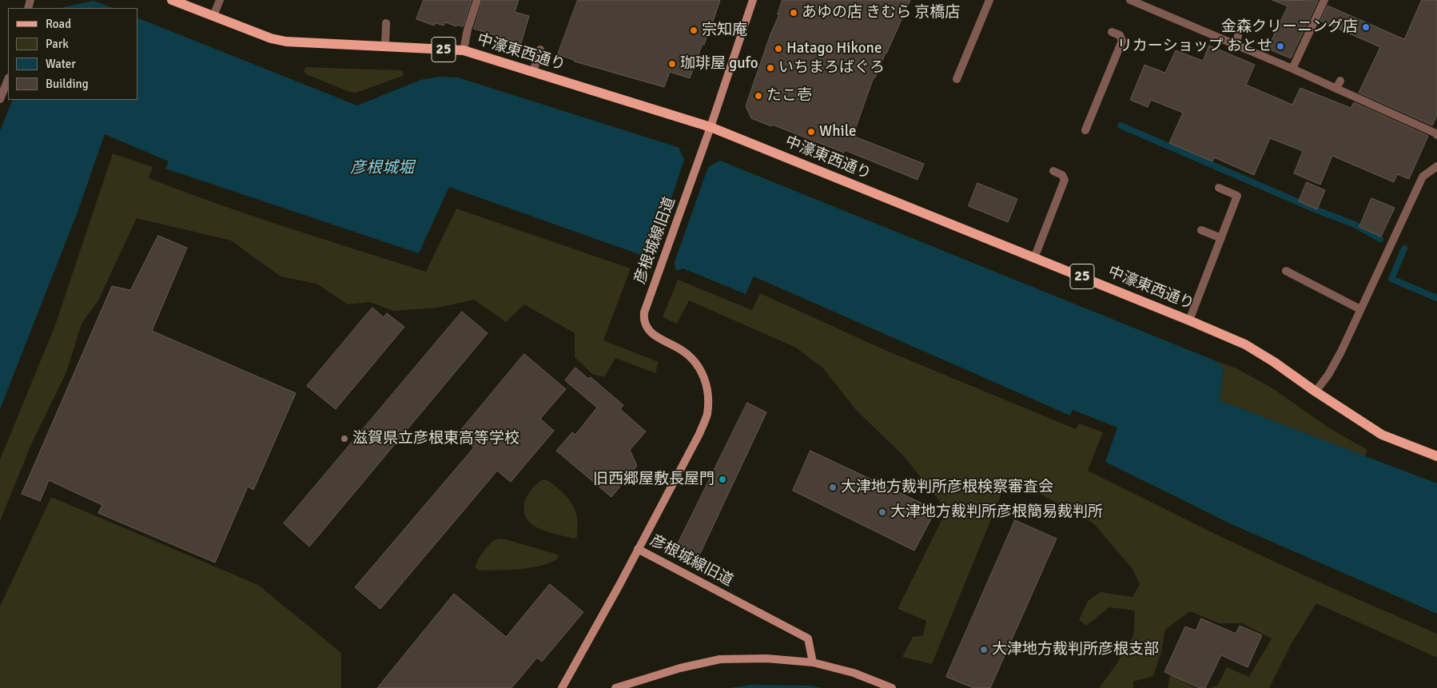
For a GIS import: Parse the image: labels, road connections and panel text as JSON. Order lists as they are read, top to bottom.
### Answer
{
  "streets": {
    "main road": ["25", "中濠東西通り"],
    "street": ["彦根城線旧道"]
  },
  "crossings": [
    ["中濠東西通り", "彦根城線旧道"]
  ],
  "water": ["彦根城堀"],
  "places": [
    "あゆの店 きむら 京橋店",
    "金森クリーニング店",
    "宗知庵",
    "リカーショップ おとせ",
    "Hatago Hikone",
    "珈琲屋 gufo",
    "いちまろばぐろ",
    "たこ壱",
    "While",
    "滋賀県立彦根東高等学校",
    "旧西郷屋敷長屋門",
    "大津地方裁判所彦根検察審査会",
    "大津地方裁判所彦根簡易裁判所",
    "大津地方裁判所彦根支部"
  ],
  "legend": [
    "Road",
    "Park",
    "Water",
    "Building"
  ]
}
